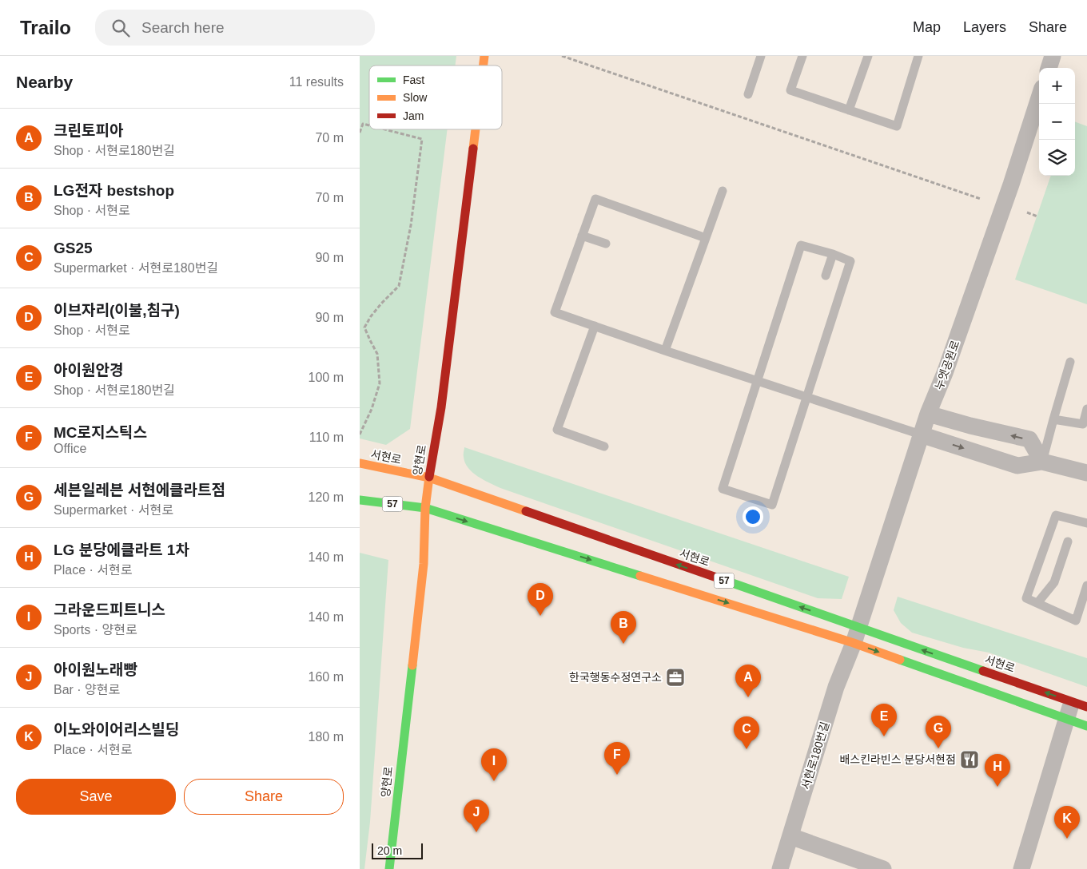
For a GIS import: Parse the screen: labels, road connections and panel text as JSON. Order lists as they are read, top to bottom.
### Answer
{
  "streets": {
    "main road": ["서현로", "양현로", "57"],
    "street": ["누엣공원로", "서현로180번길"]
  },
  "crossings": [
    ["누엣공원로", "서현로"],
    ["누엣공원로", "서현로180번길"],
    ["서현로", "양현로"],
    ["서현로", "서현로180번길"]
  ],
  "places": {
    "office": ["한국행동수정연구소"],
    "restaurant": ["배스킨라빈스 분당서현점"]
  },
  "legend": ["Fast", "Slow", "Jam"],
  "scale_bar": "20 m",
  "page": {
    "header": "Trailo",
    "search": "Search here",
    "nav": ["Map", "Layers", "Share"],
    "heading": ["Nearby", "11 results"],
    "map_buttons": ["+", "−"],
    "list": [
      {
        "mark": "A",
        "name": "크린토피아",
        "note": "Shop · 서현로180번길",
        "value": "70 m"
      },
      {
        "mark": "B",
        "name": "LG전자 bestshop",
        "note": "Shop · 서현로",
        "value": "70 m"
      },
      {
        "mark": "C",
        "name": "GS25",
        "note": "Supermarket · 서현로180번길",
        "value": "90 m"
      },
      {
        "mark": "D",
        "name": "이브자리(이불,침구)",
        "note": "Shop · 서현로",
        "value": "90 m"
      },
      {
        "mark": "E",
        "name": "아이원안경",
        "note": "Shop · 서현로180번길",
        "value": "100 m"
      },
      {
        "mark": "F",
        "name": "MC로지스틱스",
        "note": "Office",
        "value": "110 m"
      },
      {
        "mark": "G",
        "name": "세븐일레븐 서현에클라트점",
        "note": "Supermarket · 서현로",
        "value": "120 m"
      },
      {
        "mark": "H",
        "name": "LG 분당에클라트 1차",
        "note": "Place · 서현로",
        "value": "140 m"
      },
      {
        "mark": "I",
        "name": "그라운드피트니스",
        "note": "Sports · 양현로",
        "value": "140 m"
      },
      {
        "mark": "J",
        "name": "아이원노래빵",
        "note": "Bar · 양현로",
        "value": "160 m"
      },
      {
        "mark": "K",
        "name": "이노와이어리스빌딩",
        "note": "Place · 서현로",
        "value": "180 m"
      }
    ],
    "pins": [
      "D",
      "B",
      "A",
      "E",
      "G",
      "C",
      "F",
      "I",
      "H",
      "J",
      "K"
    ],
    "buttons": ["Save", "Share"],
    "scale": "20 m"
  }
}
